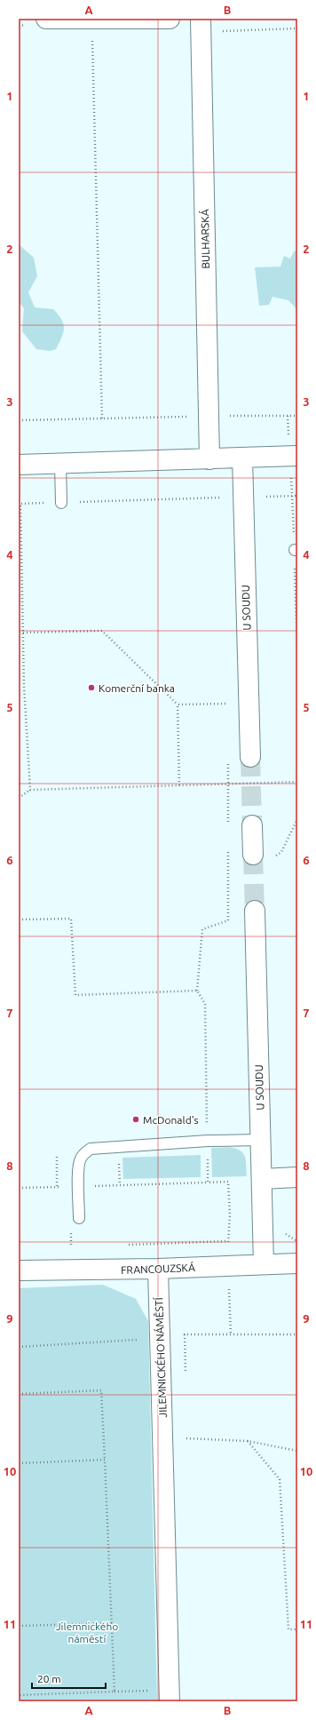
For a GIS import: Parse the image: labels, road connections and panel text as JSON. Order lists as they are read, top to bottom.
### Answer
{
  "streets": {
    "street": [
      "BULHARSKÁ",
      "U SOUDU",
      "FRANCOUZSKÁ",
      "JILEMNICKÉHO NÁMĚSTÍ"
    ]
  },
  "crossings": [
    ["U SOUDU", "FRANCOUZSKÁ"],
    ["FRANCOUZSKÁ", "JILEMNICKÉHO NÁMĚSTÍ"]
  ],
  "parks": ["Jilemnického náměstí"],
  "places": ["Komerční banka", "McDonald's"],
  "scale_bar": "20 m",
  "grid": {
    "columns": ["A", "B"],
    "rows": [
      "1",
      "2",
      "3",
      "4",
      "5",
      "6",
      "7",
      "8",
      "9",
      "10",
      "11"
    ]
  }
}
